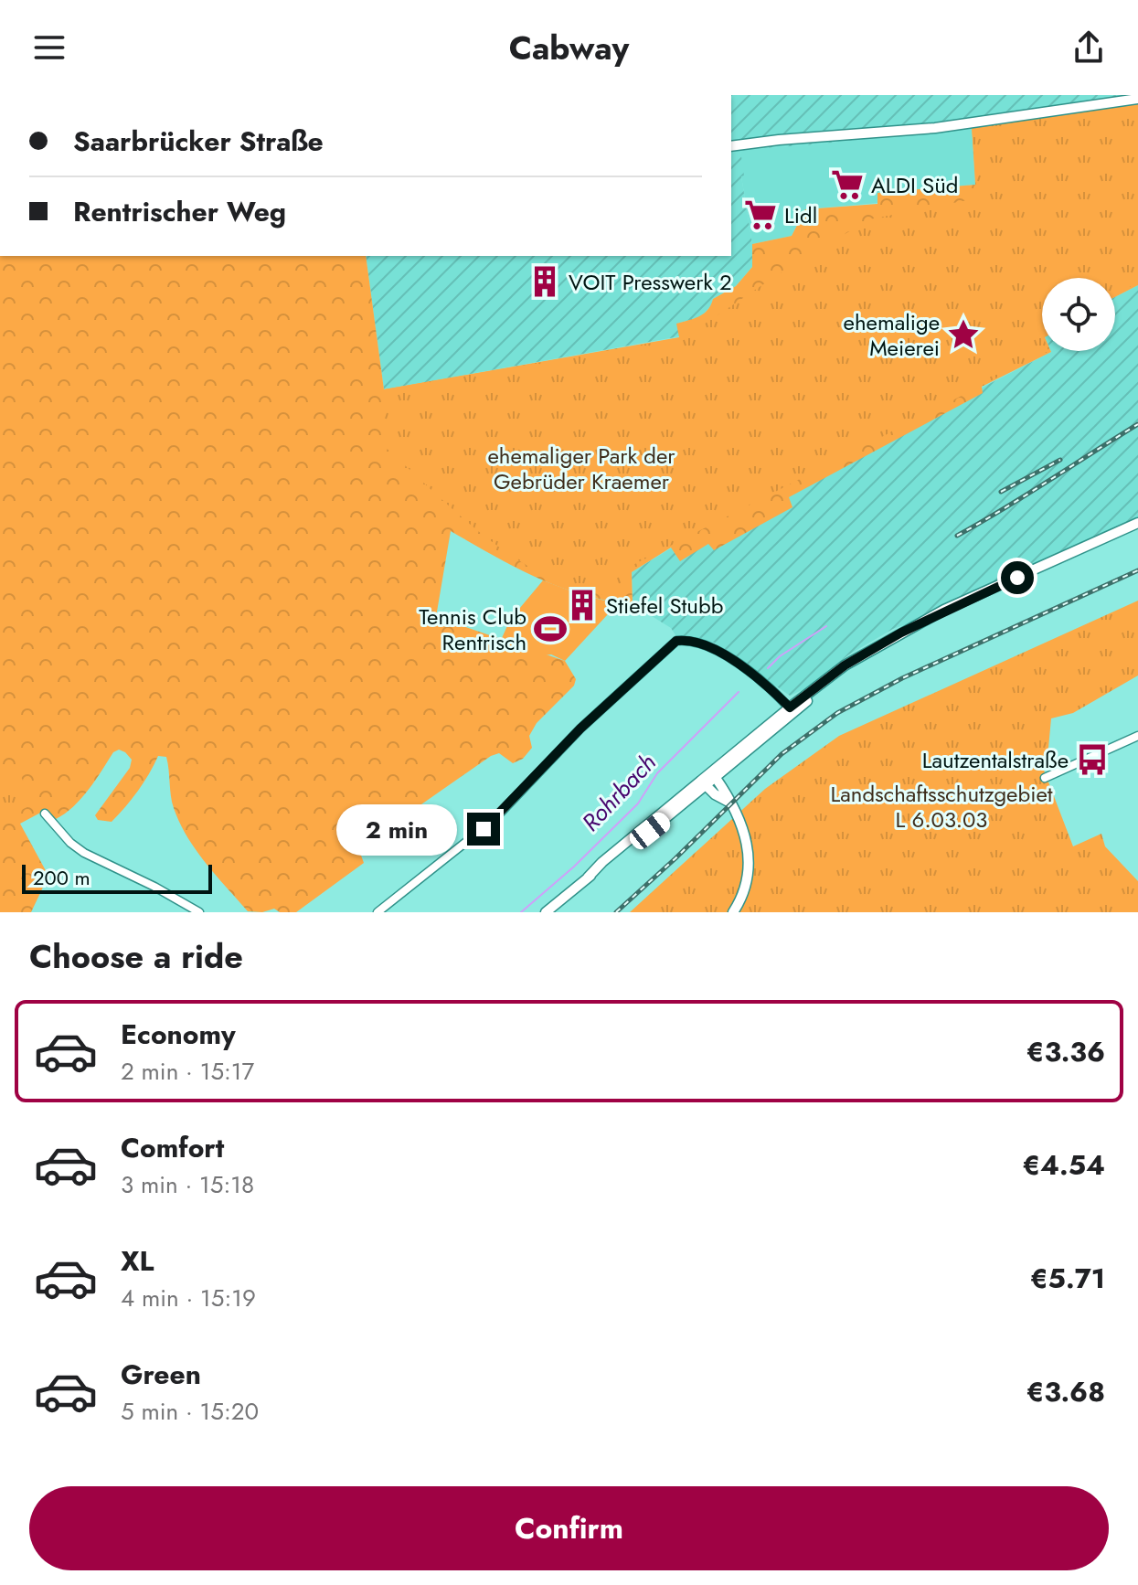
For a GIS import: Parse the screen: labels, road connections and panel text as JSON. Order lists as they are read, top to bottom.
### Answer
{
  "water": ["Rohrbach"],
  "parks": ["ehemaliger Park der Gebrüder Kraemer", "Landschaftsschutzgebiet L 6.03.03"],
  "places": {
    "supermarket": ["ALDI Süd", "Lidl"],
    "building": ["VOIT Presswerk 2", "Stiefel Stubb"],
    "place": ["ehemalige Meierei"],
    "sports": ["Tennis Club Rentrisch"],
    "bus stop": ["Lautzentalstraße"]
  },
  "scale_bar": "200 m",
  "page": {
    "header": "Cabway",
    "banner": ["Saarbrücker Straße", "Rentrischer Weg"],
    "bubble": "2 min",
    "scale": "200 m",
    "heading": "Choose a ride",
    "list": [
      {
        "name": "Economy",
        "note": "2 min · 15:17",
        "value": "€3.36"
      },
      {
        "name": "Comfort",
        "note": "3 min · 15:18",
        "value": "€4.54"
      },
      {
        "name": "XL",
        "note": "4 min · 15:19",
        "value": "€5.71"
      },
      {
        "name": "Green",
        "note": "5 min · 15:20",
        "value": "€3.68"
      }
    ],
    "buttons": "Confirm"
  }
}
